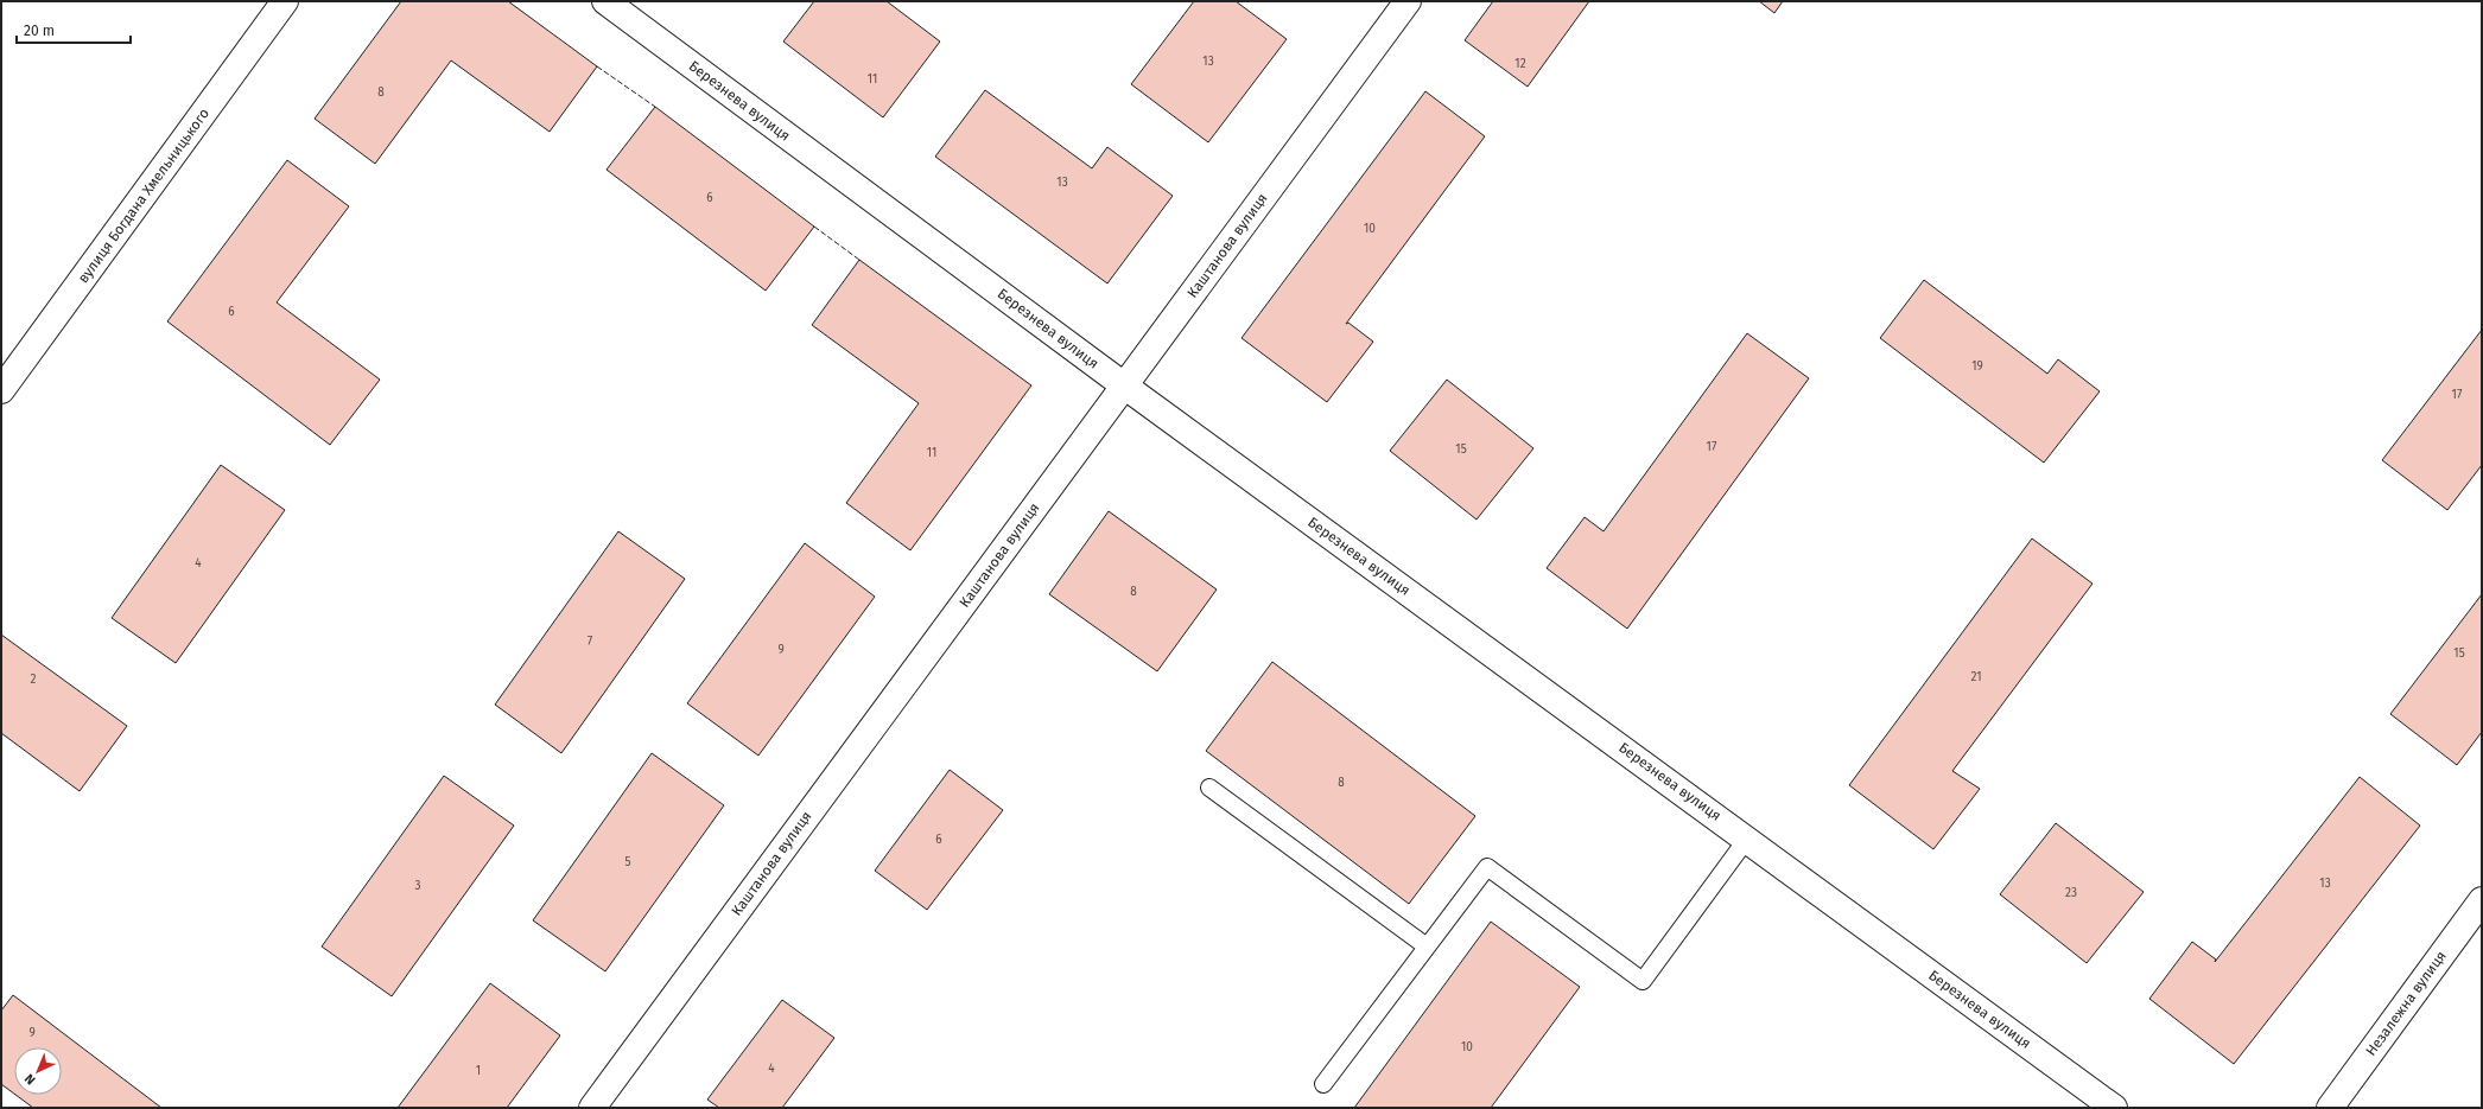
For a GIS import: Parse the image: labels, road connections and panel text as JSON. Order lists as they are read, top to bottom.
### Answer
{
  "streets": {
    "street": [
      "Березнева вулиця",
      "вулиця Богдана Хмельницького",
      "Каштанова вулиця",
      "Незалежна вулиця"
    ]
  },
  "crossings": [
    ["Березнева вулиця", "Каштанова вулиця"]
  ],
  "house_numbers": [
    "13",
    "12",
    "11",
    "8",
    "13",
    "6",
    "10",
    "6",
    "19",
    "17",
    "17",
    "15",
    "11",
    "4",
    "8",
    "7",
    "9",
    "15",
    "21",
    "2",
    "8",
    "6",
    "5",
    "13",
    "3",
    "23",
    "9",
    "10",
    "4",
    "1"
  ],
  "scale_bar": "20 m",
  "north": "bottom left"
}
